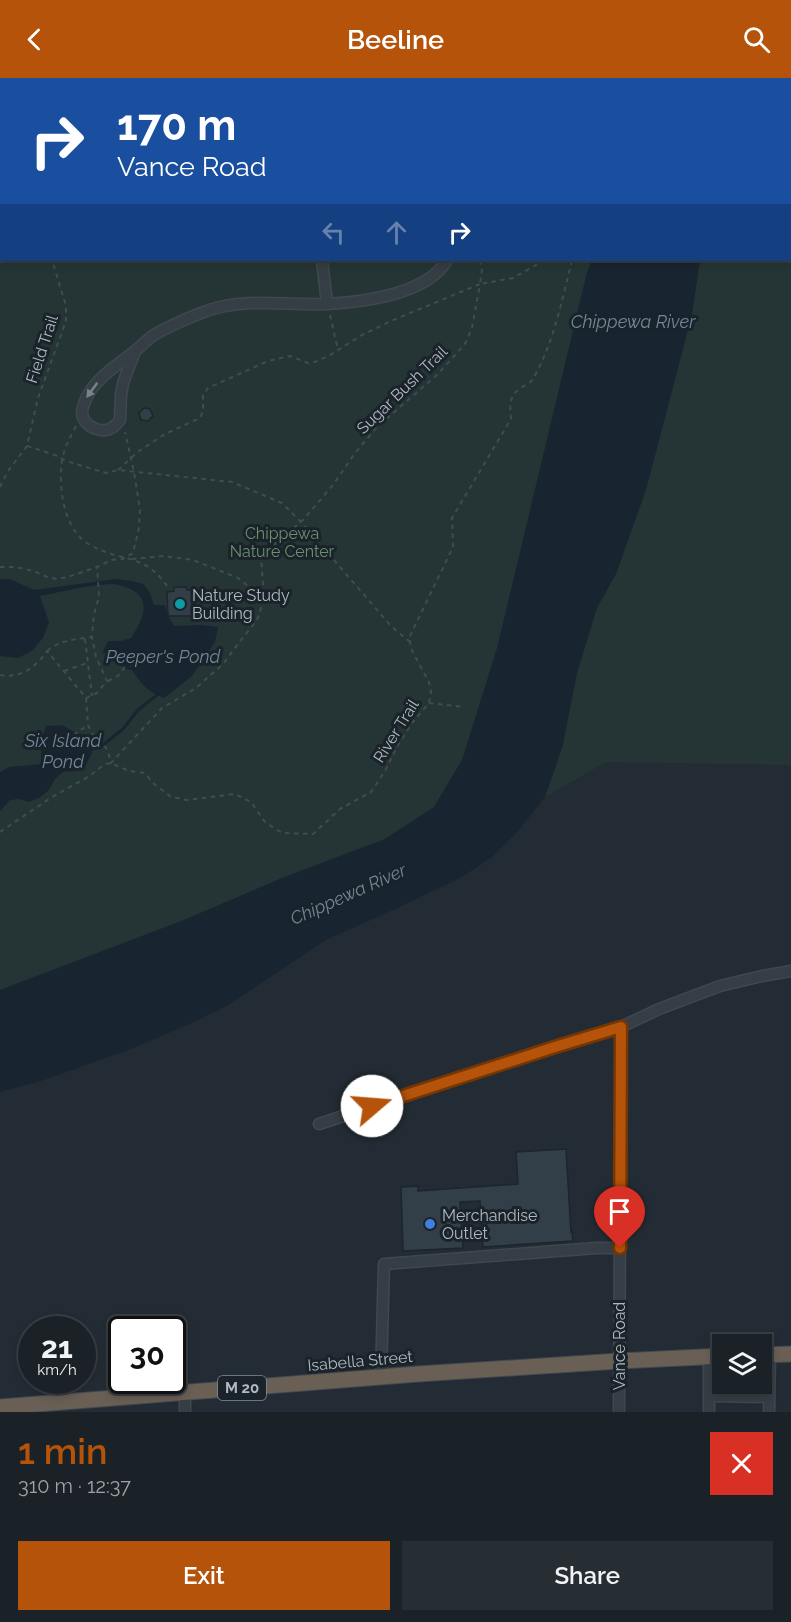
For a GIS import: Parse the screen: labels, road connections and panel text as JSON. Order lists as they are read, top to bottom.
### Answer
{
  "streets": {
    "highway": ["Isabella Street", "M 20"],
    "street": ["Vance Road"],
    "path": ["Field Trail", "Sugar Bush Trail", "River Trail"]
  },
  "crossings": [
    ["Sugar Bush Trail", "River Trail"],
    ["Vance Road", "Isabella Street"]
  ],
  "water": ["Chippewa River", "Peeper's Pond", "Six Island Pond"],
  "parks": ["Chippewa Nature Center"],
  "places": ["Nature Study Building", "Merchandise Outlet"],
  "page": {
    "header": "Beeline",
    "turn": ["170 m", "Vance Road"],
    "speed": "21 km/h",
    "limit": "30",
    "heading": ["1 min", "310 m · 12:37"],
    "buttons": ["Exit", "Share"]
  }
}
